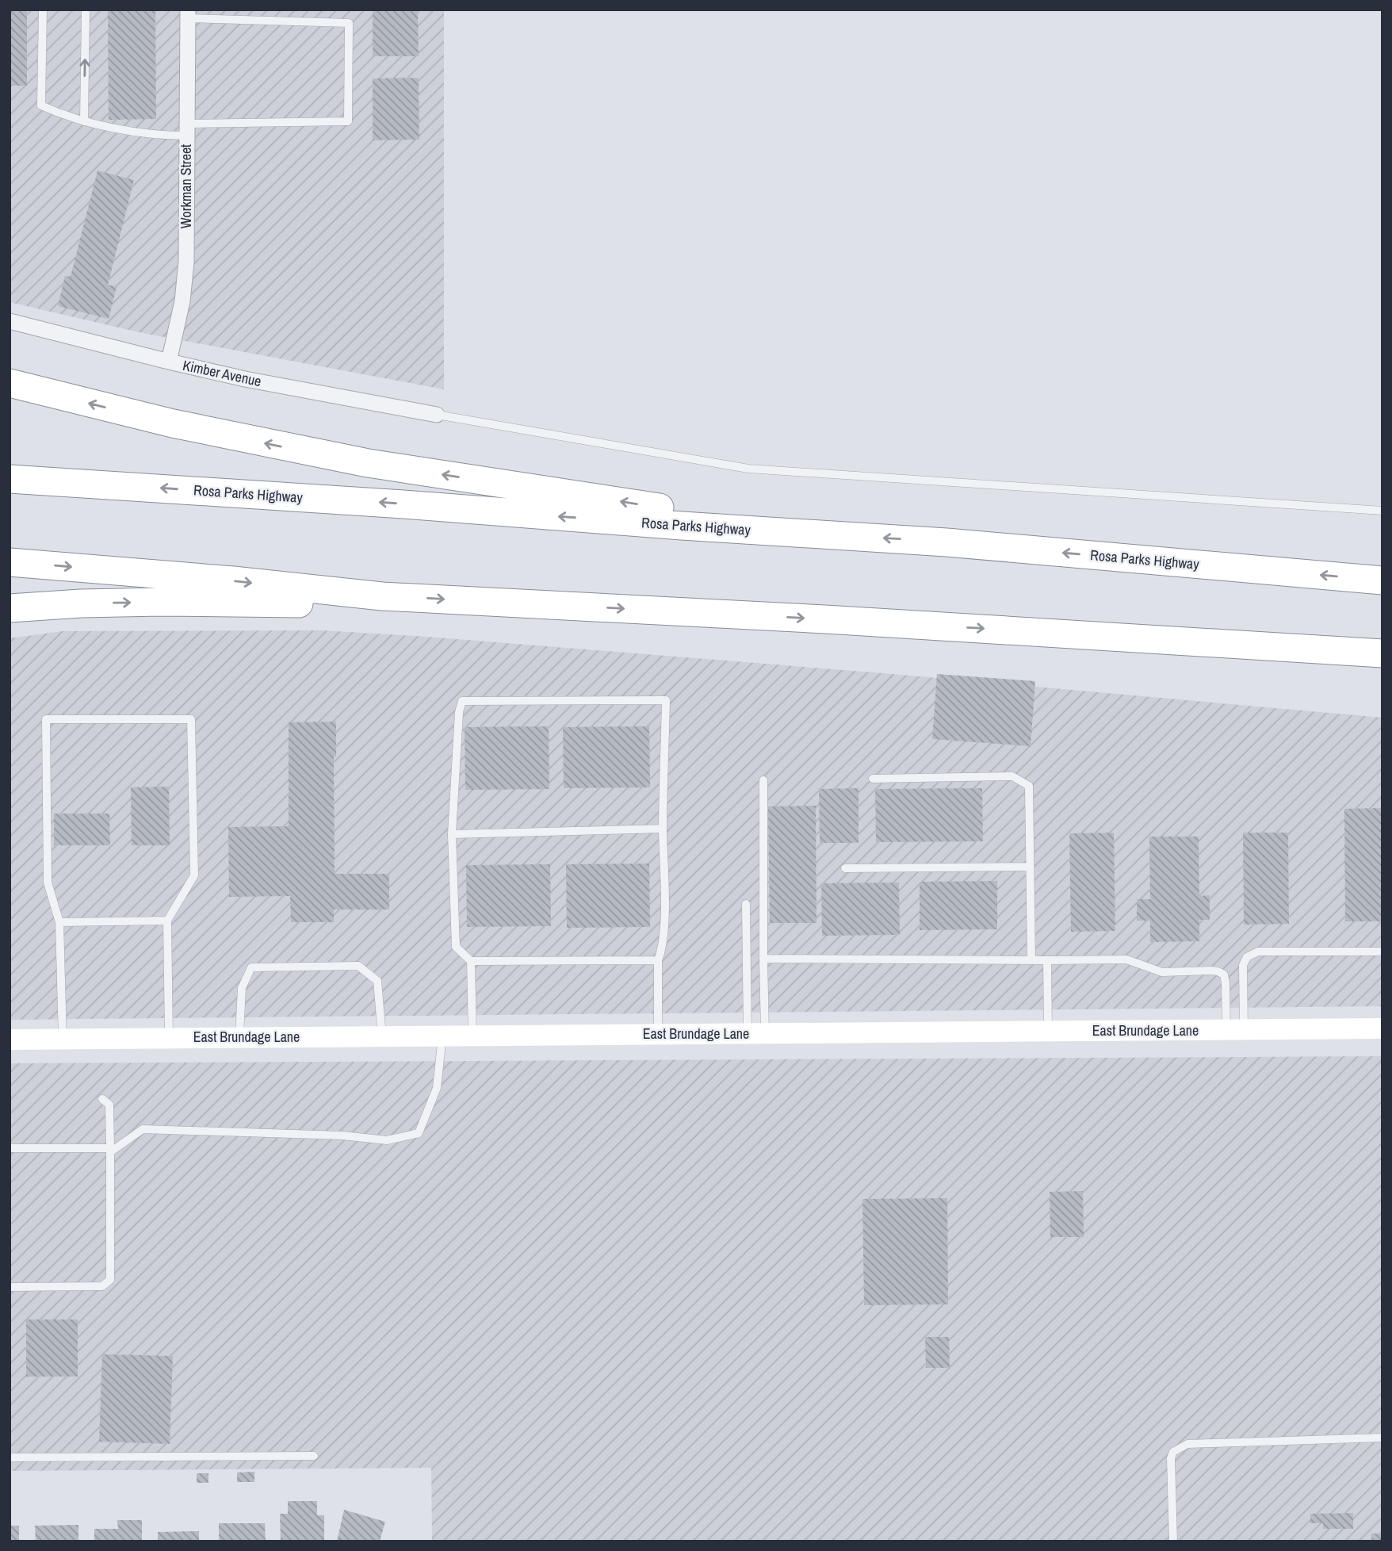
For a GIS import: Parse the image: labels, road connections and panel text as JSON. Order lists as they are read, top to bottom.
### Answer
{
  "streets": {
    "highway": ["Rosa Parks Highway"],
    "main road": ["East Brundage Lane"],
    "street": ["Workman Street", "Kimber Avenue"]
  },
  "crossings": [
    ["Workman Street", "Kimber Avenue"]
  ]
}
